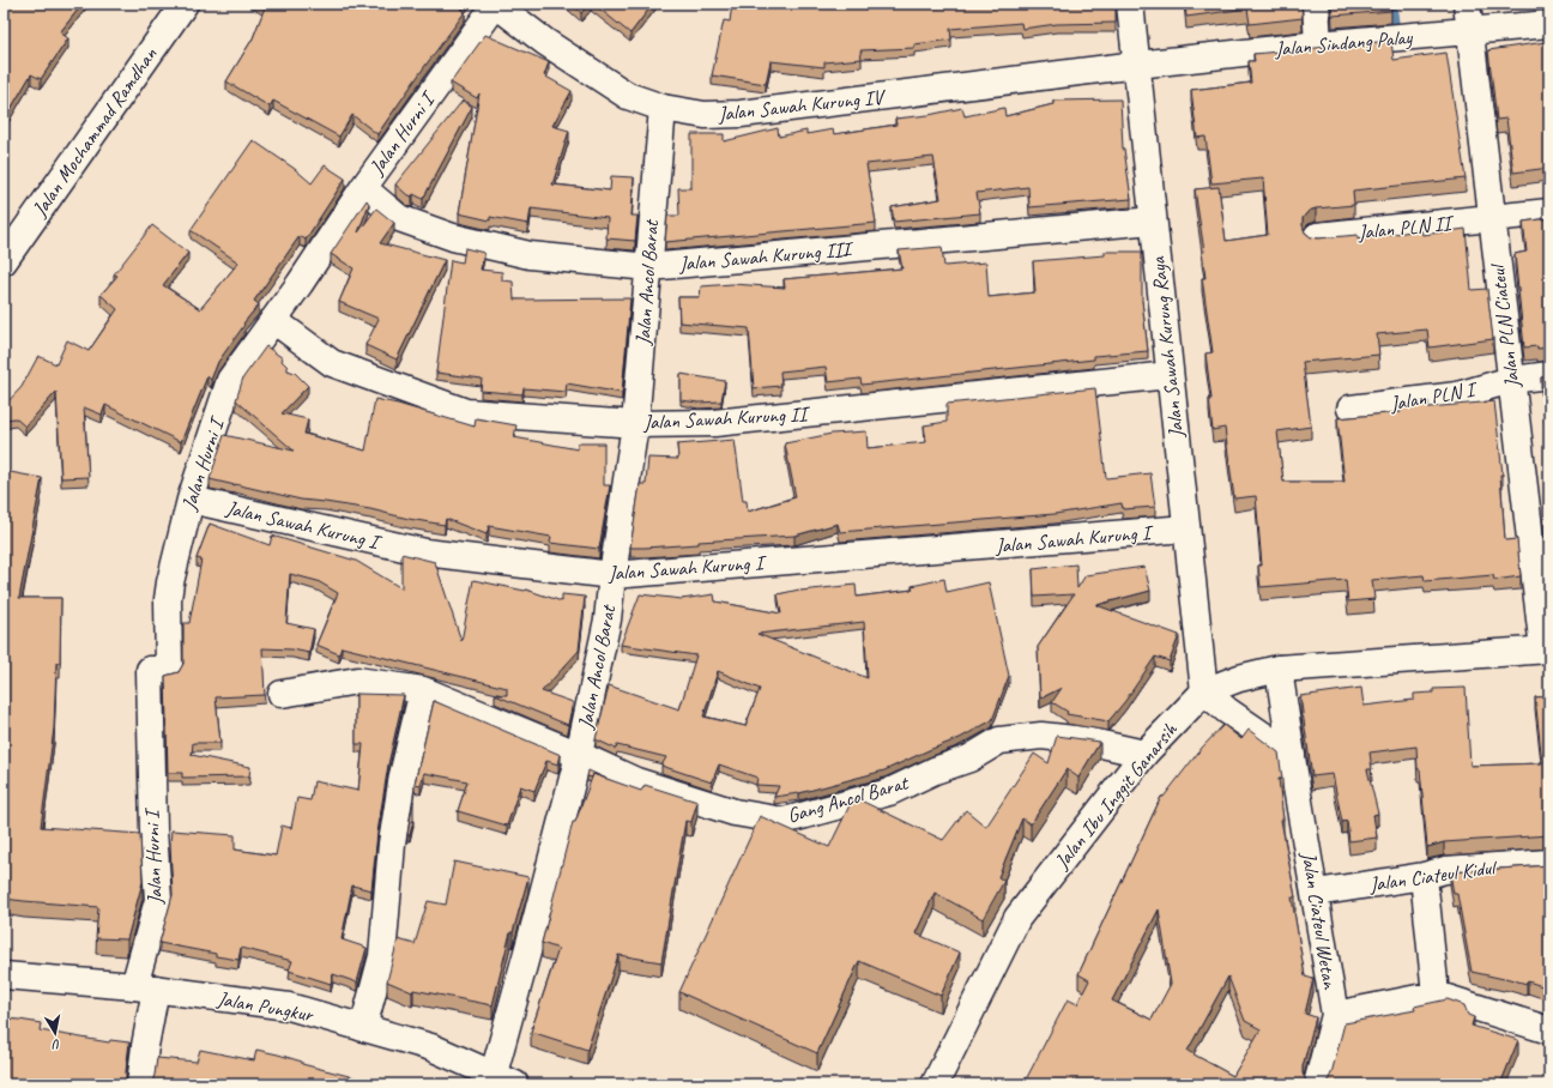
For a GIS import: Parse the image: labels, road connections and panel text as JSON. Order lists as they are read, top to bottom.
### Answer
{
  "streets": {
    "street": [
      "Jalan Sindang Palay",
      "Jalan Sawah Kurung IV",
      "Jalan Mochammad Ramdhan",
      "Jalan Hurni I",
      "Jalan PLN II",
      "Jalan Sawah Kurung III",
      "Jalan Ancol Barat",
      "Jalan PLN Ciateul",
      "Jalan Sawah Kurung Raya",
      "Jalan PLN I",
      "Jalan Sawah Kurung II",
      "Jalan Sawah Kurung I",
      "Jalan Ibu Inggit Ganarsih",
      "Gang Ancol Barat",
      "Jalan Ciateul Kidul",
      "Jalan Ciateul Wetan",
      "Jalan Pungkur"
    ]
  },
  "crossings": [
    ["Jalan Sindang Palay", "Jalan Sawah Kurung IV"],
    ["Jalan Sindang Palay", "Jalan PLN Ciateul"],
    ["Jalan Sindang Palay", "Jalan Sawah Kurung Raya"],
    ["Jalan Sawah Kurung IV", "Jalan Hurni I"],
    ["Jalan Sawah Kurung IV", "Jalan Ancol Barat"],
    ["Jalan Sawah Kurung IV", "Jalan Sawah Kurung Raya"],
    ["Jalan Hurni I", "Jalan Sawah Kurung III"],
    ["Jalan Hurni I", "Jalan Sawah Kurung II"],
    ["Jalan Hurni I", "Jalan Sawah Kurung I"],
    ["Jalan Hurni I", "Jalan Pungkur"],
    ["Jalan PLN II", "Jalan PLN Ciateul"],
    ["Jalan Sawah Kurung III", "Jalan Ancol Barat"],
    ["Jalan Sawah Kurung III", "Jalan Sawah Kurung Raya"],
    ["Jalan Ancol Barat", "Jalan Sawah Kurung II"],
    ["Jalan Ancol Barat", "Jalan Sawah Kurung I"],
    ["Jalan Ancol Barat", "Gang Ancol Barat"],
    ["Jalan Ancol Barat", "Jalan Pungkur"],
    ["Jalan PLN Ciateul", "Jalan PLN I"],
    ["Jalan PLN Ciateul", "Jalan Ibu Inggit Ganarsih"],
    ["Jalan Sawah Kurung Raya", "Jalan Sawah Kurung II"],
    ["Jalan Sawah Kurung Raya", "Jalan Sawah Kurung I"],
    ["Jalan Sawah Kurung Raya", "Jalan Ibu Inggit Ganarsih"],
    ["Jalan Ibu Inggit Ganarsih", "Gang Ancol Barat"],
    ["Jalan Ibu Inggit Ganarsih", "Jalan Ciateul Wetan"],
    ["Jalan Ciateul Kidul", "Jalan Ciateul Wetan"]
  ],
  "north": "bottom"
}
